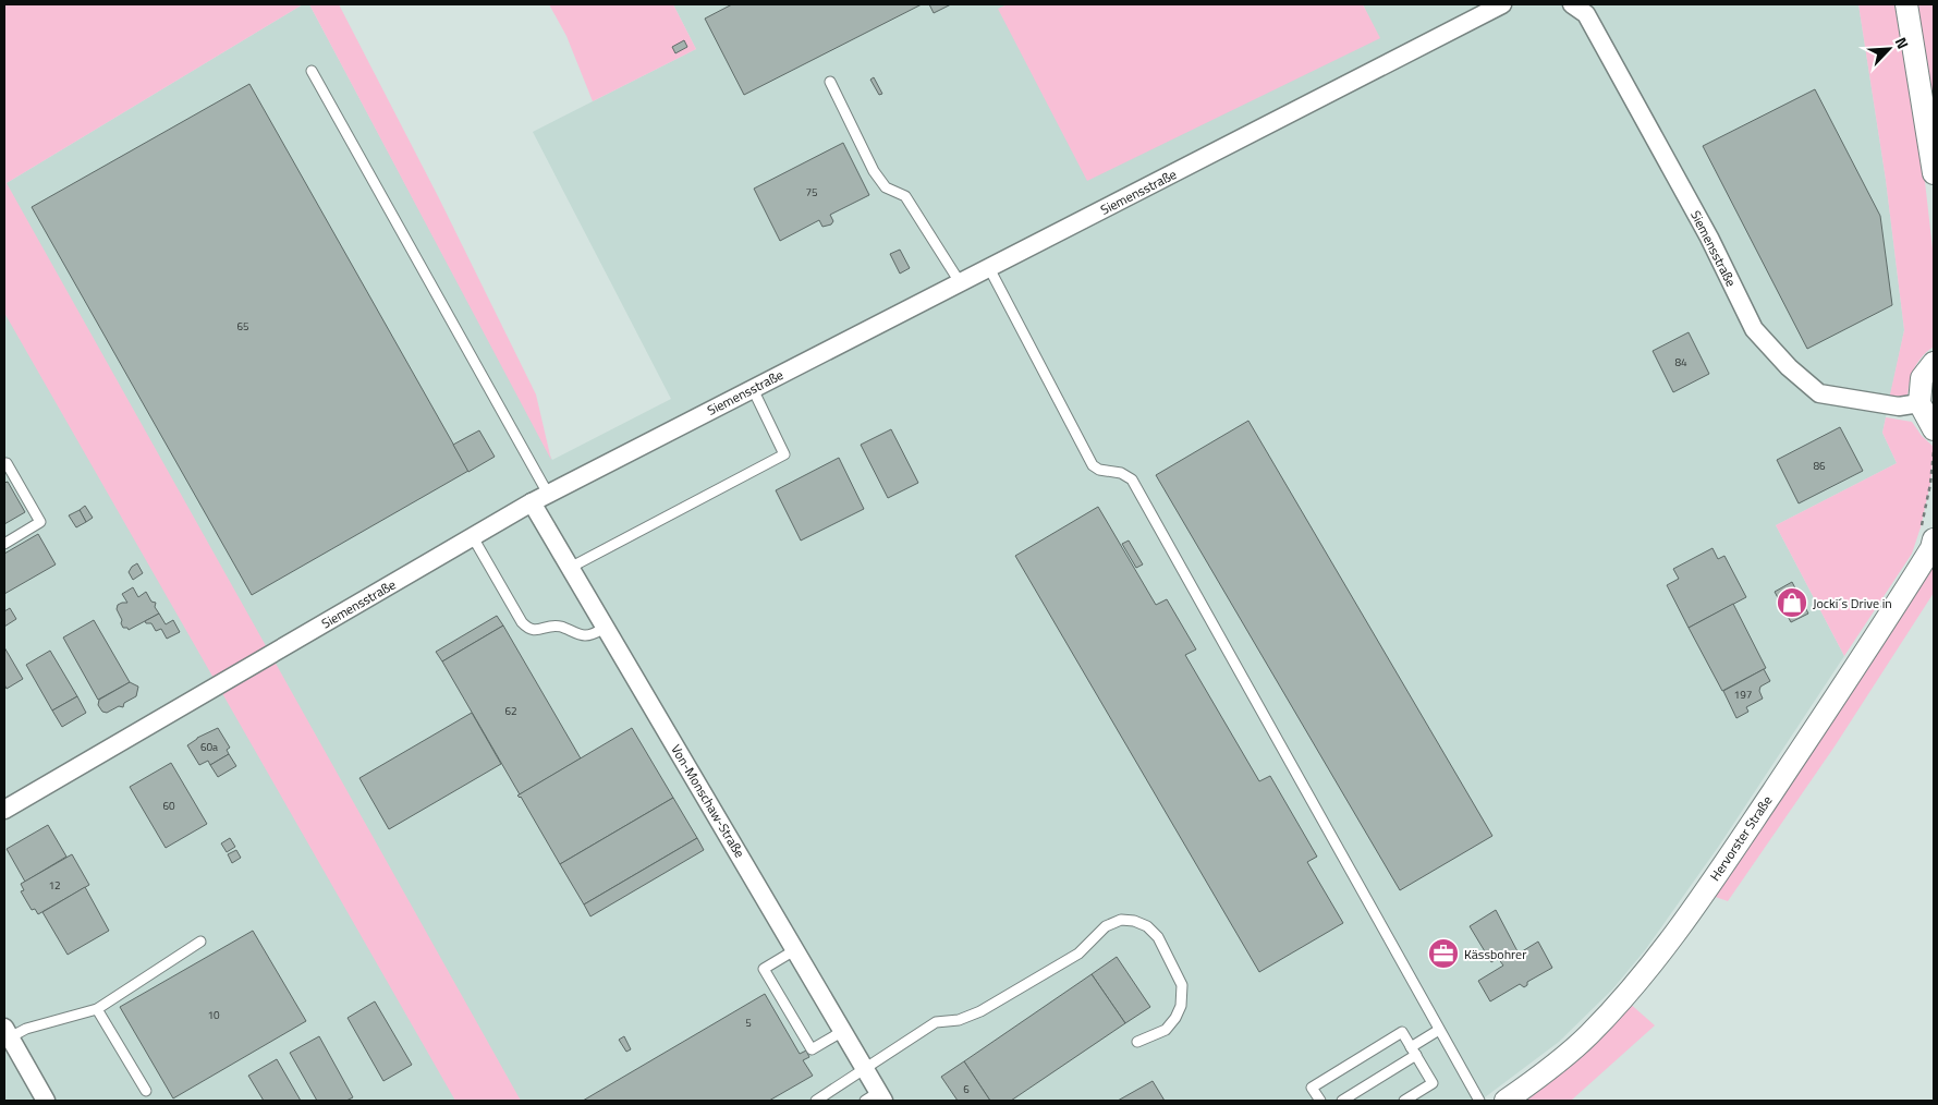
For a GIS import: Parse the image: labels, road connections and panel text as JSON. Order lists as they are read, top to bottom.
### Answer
{
  "streets": {
    "street": ["Siemensstraße", "Von-Monschaw-Straße", "Hervorster Straße"]
  },
  "crossings": [
    ["Siemensstraße", "Von-Monschaw-Straße"]
  ],
  "places": {
    "shop": ["Jocki´s Drive in"],
    "office": ["Kässbohrer"]
  },
  "house_numbers": [
    "75",
    "65",
    "84",
    "86",
    "197",
    "62",
    "60a",
    "60",
    "12",
    "10",
    "5",
    "6"
  ],
  "north": "top right"
}
